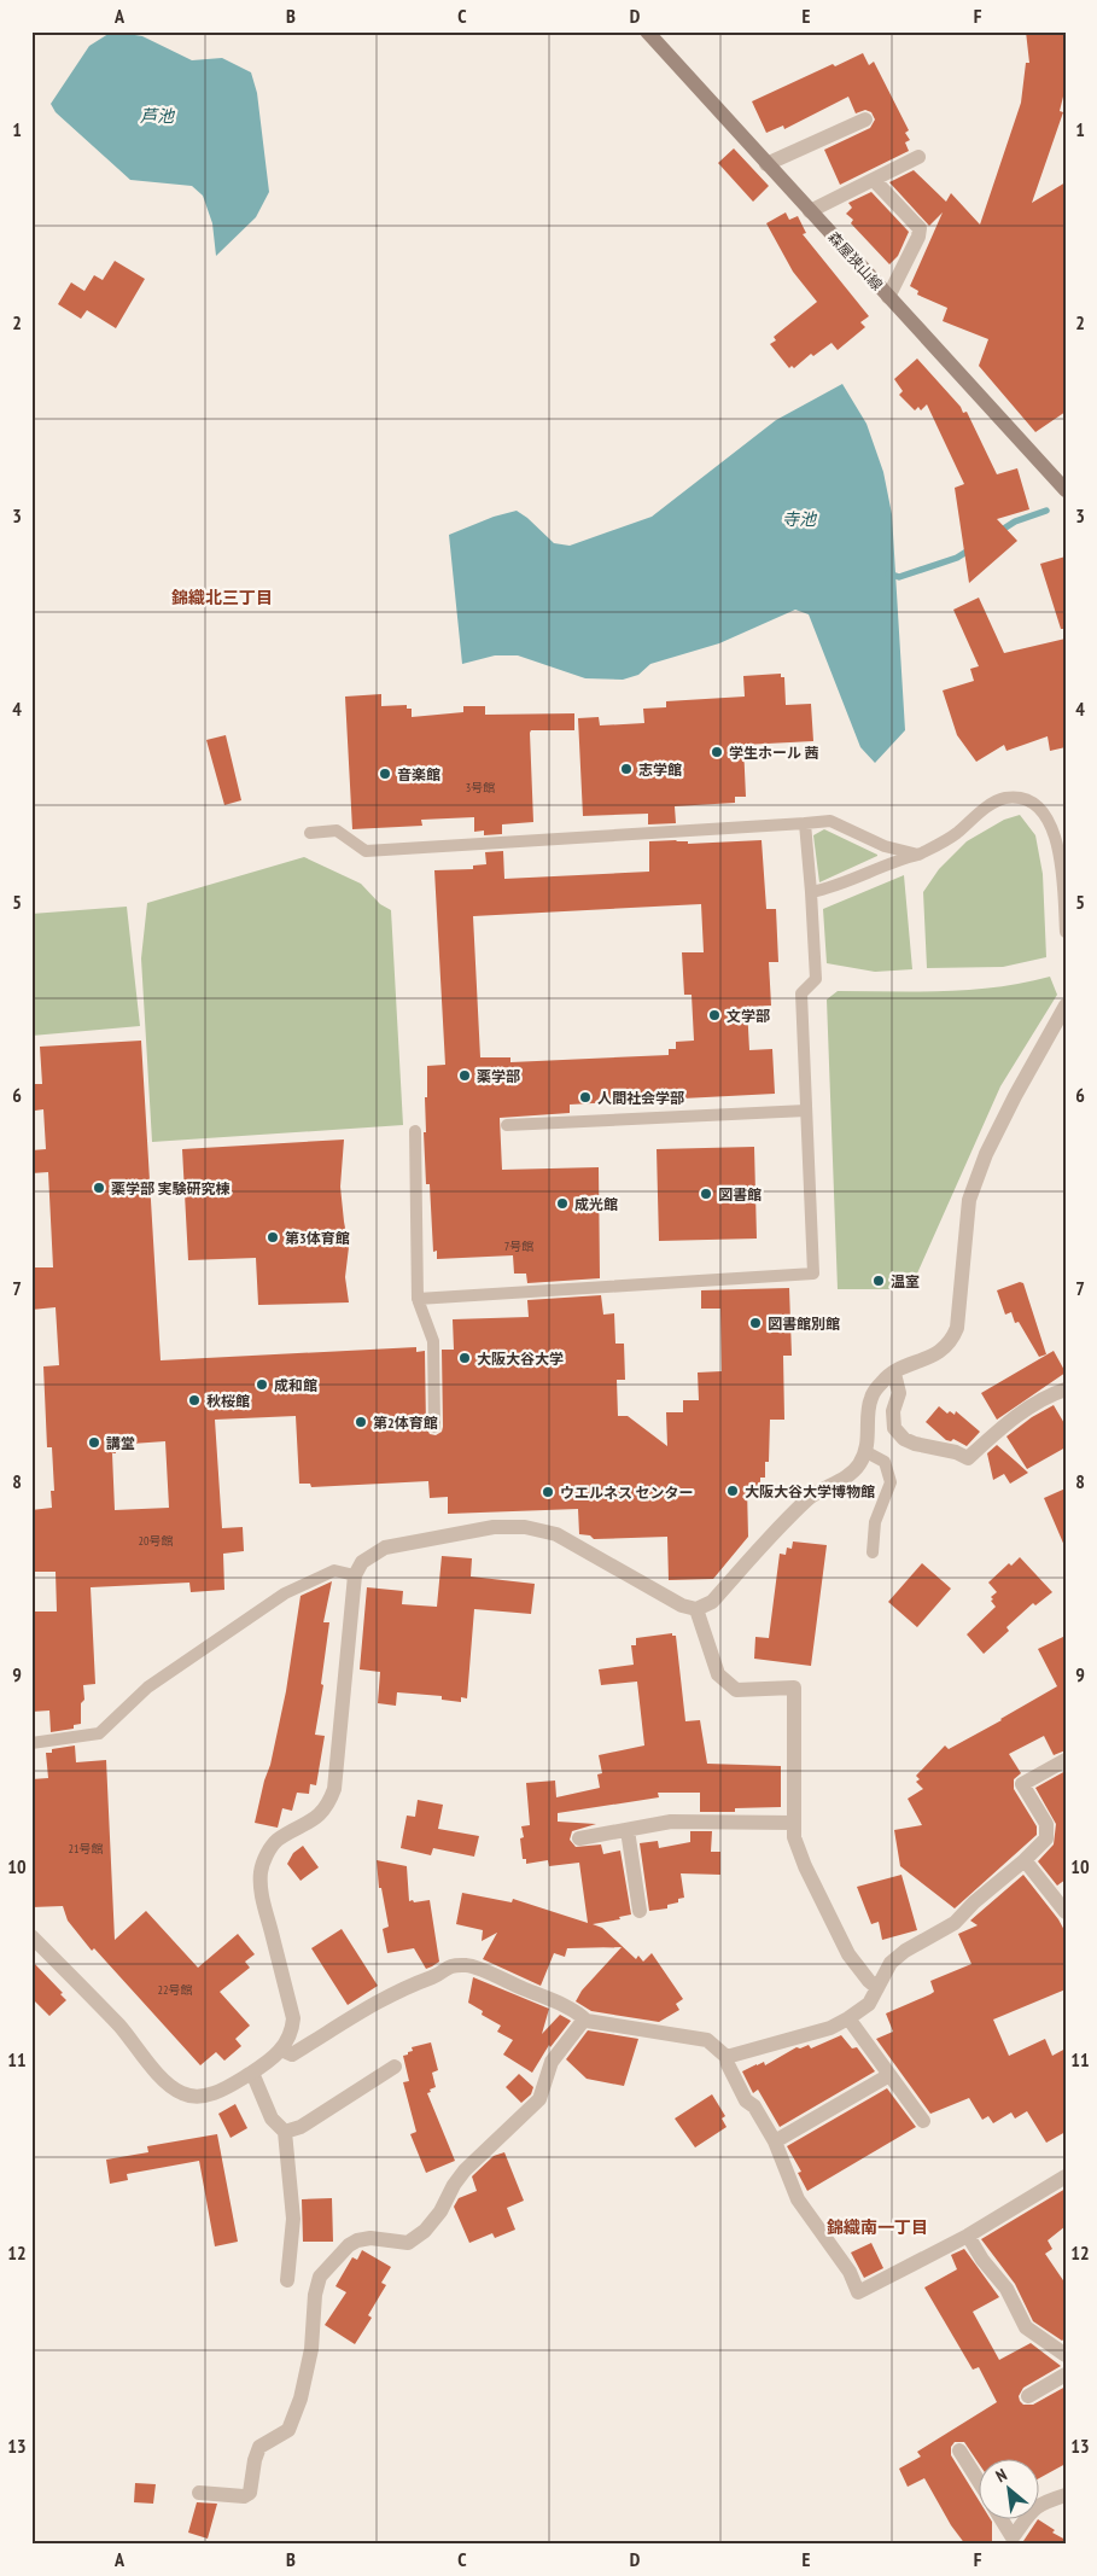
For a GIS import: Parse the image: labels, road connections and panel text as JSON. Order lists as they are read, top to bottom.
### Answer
{
  "streets": {
    "main road": ["森屋狭山線"]
  },
  "districts": ["錦織北三丁目", "錦織南一丁目"],
  "water": ["芦池", "寺池"],
  "places": [
    "学生ホール 茜",
    "志学館",
    "音楽館",
    "文学部",
    "薬学部",
    "人間社会学部",
    "薬学部 実験研究棟",
    "図書館",
    "成光館",
    "第3体育館",
    "温室",
    "図書館別館",
    "大阪大谷大学",
    "成和館",
    "秋桜館",
    "第2体育館",
    "講堂",
    "大阪大谷大学博物館",
    "ウエルネス センター"
  ],
  "house_numbers": [
    "3号館",
    "7号館",
    "20号館",
    "21号館",
    "22号館"
  ],
  "north": "top left",
  "grid": {
    "columns": [
      "A",
      "B",
      "C",
      "D",
      "E",
      "F"
    ],
    "rows": [
      "1",
      "2",
      "3",
      "4",
      "5",
      "6",
      "7",
      "8",
      "9",
      "10",
      "11",
      "12",
      "13"
    ]
  }
}
